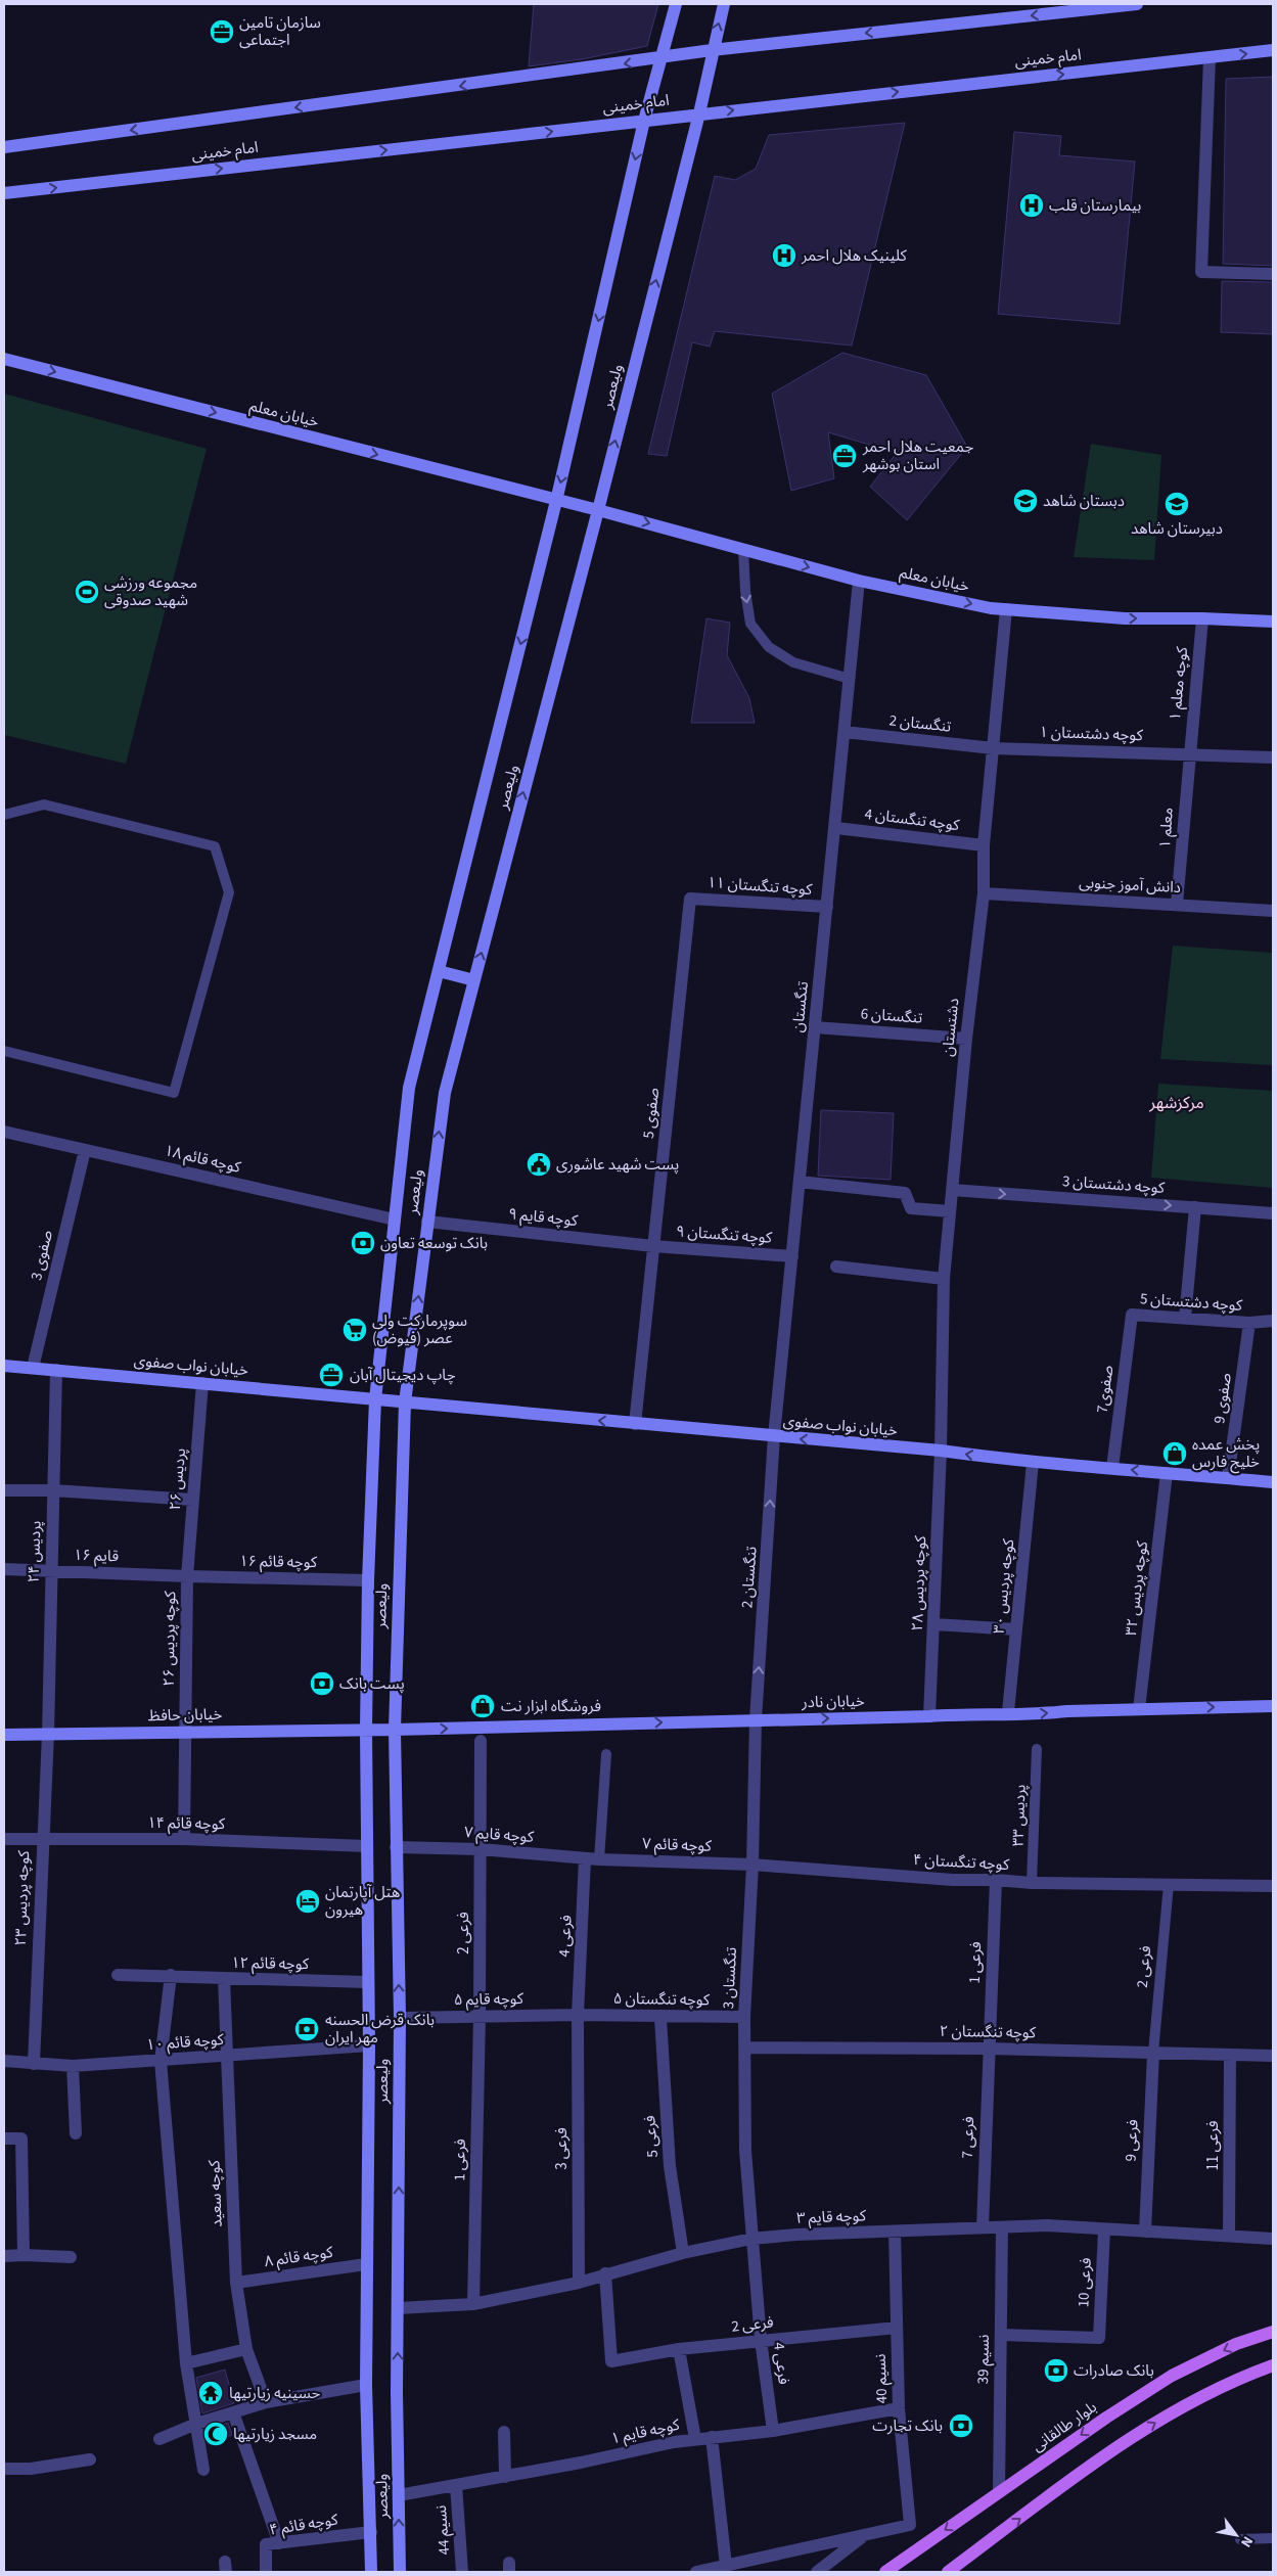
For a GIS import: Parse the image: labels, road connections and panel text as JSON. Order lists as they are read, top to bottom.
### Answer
{
  "streets": {
    "main road": ["بلوار طالقانی"],
    "street": [
      "امام خمینی",
      "ولیعصر",
      "خیابان معلم",
      "کوچه معلم ۱",
      "تنگستان 2",
      "کوچه دشتستان ۱",
      "کوچه تنگستان 4",
      "معلم ۱",
      "دانش آموز جنوبی",
      "کوچه تنگستان ۱۱",
      "تنگستان",
      "تنگستان 6",
      "دشتستان",
      "صفوی 5",
      "کوچه قائم ۱۸",
      "کوچه دشتستان 3",
      "کوچه قایم ۹",
      "کوچه تنگستان ۹",
      "صفوی 3",
      "کوچه دشتستان 5",
      "خیابان نواب صفوی",
      "صفوی7",
      "صفوی 9",
      "پردیس ۲۶",
      "پردیس ۲۴",
      "قایم ۱۶",
      "کوچه قائم ۱۶",
      "کوچه پردیس ۲۸",
      "کوچه پردیس ۳۰",
      "کوچه پردیس ۳۲",
      "کوچه پردیس ۲۶",
      "خیابان نادر",
      "خیابان حافظ",
      "کوچه قائم ۱۴",
      "کوچه قایم ۷",
      "کوچه قائم ۷",
      "کوچه تنگستان ۴",
      "کوچه پردیس ۲۳",
      "فرعی 2",
      "فرعی 4",
      "فرعی 1",
      "کوچه قائم ۱۲",
      "تنگستان 3",
      "کوچه قایم ۵",
      "کوچه تنگستان ۵",
      "کوچه تنگستان ۲",
      "کوچه قائم ۱۰",
      "فرعی 5",
      "فرعی 7",
      "فرعی 9",
      "فرعی 11",
      "فرعی 3",
      "کوچه سعید",
      "کوچه قایم ۳",
      "کوچه قائم ۸",
      "فرعی 10",
      "نسیم 39",
      "نسیم 40",
      "کوچه قایم ۱",
      "کوچه قائم ۴",
      "نسیم 44"
    ],
    "lane": ["پردیس ۳۳"]
  },
  "crossings": [
    ["امام خمینی", "ولیعصر"],
    ["ولیعصر", "خیابان معلم"],
    ["ولیعصر", "کوچه قائم ۱۸"],
    ["ولیعصر", "کوچه قایم ۹"],
    ["ولیعصر", "خیابان نواب صفوی"],
    ["ولیعصر", "کوچه قائم ۱۶"],
    ["ولیعصر", "خیابان نادر"],
    ["ولیعصر", "خیابان حافظ"],
    ["ولیعصر", "کوچه قائم ۱۴"],
    ["ولیعصر", "کوچه قایم ۷"],
    ["ولیعصر", "کوچه قائم ۱۲"],
    ["ولیعصر", "کوچه قایم ۵"],
    ["ولیعصر", "کوچه قائم ۱۰"],
    ["ولیعصر", "کوچه قایم ۳"],
    ["ولیعصر", "کوچه قائم ۸"],
    ["ولیعصر", "کوچه قایم ۱"],
    ["ولیعصر", "کوچه قائم ۴"],
    ["خیابان معلم", "کوچه معلم ۱"],
    ["خیابان معلم", "تنگستان"],
    ["خیابان معلم", "دشتستان"],
    ["کوچه معلم ۱", "کوچه دشتستان ۱"],
    ["کوچه معلم ۱", "معلم ۱"],
    ["تنگستان 2", "کوچه دشتستان ۱"],
    ["تنگستان 2", "تنگستان"],
    ["تنگستان 2", "دشتستان"],
    ["تنگستان 2", "خیابان نواب صفوی"],
    ["تنگستان 2", "خیابان نادر"],
    ["تنگستان 2", "تنگستان 3"],
    ["کوچه دشتستان ۱", "معلم ۱"],
    ["کوچه دشتستان ۱", "دشتستان"],
    ["کوچه تنگستان 4", "تنگستان"],
    ["کوچه تنگستان 4", "دشتستان"],
    ["معلم ۱", "دانش آموز جنوبی"],
    ["دانش آموز جنوبی", "دشتستان"],
    ["کوچه تنگستان ۱۱", "تنگستان"],
    ["کوچه تنگستان ۱۱", "صفوی 5"],
    ["تنگستان", "تنگستان 6"],
    ["تنگستان", "کوچه تنگستان ۹"],
    ["تنگستان", "خیابان نواب صفوی"],
    ["تنگستان 6", "دشتستان"],
    ["دشتستان", "کوچه دشتستان 3"],
    ["دشتستان", "خیابان نواب صفوی"],
    ["دشتستان", "کوچه پردیس ۲۸"],
    ["صفوی 5", "کوچه قایم ۹"],
    ["صفوی 5", "کوچه تنگستان ۹"],
    ["صفوی 5", "خیابان نواب صفوی"],
    ["کوچه قائم ۱۸", "صفوی 3"],
    ["کوچه قایم ۹", "کوچه تنگستان ۹"],
    ["صفوی 3", "خیابان نواب صفوی"],
    ["کوچه دشتستان 5", "صفوی7"],
    ["کوچه دشتستان 5", "صفوی 9"],
    ["خیابان نواب صفوی", "صفوی7"],
    ["خیابان نواب صفوی", "صفوی 9"],
    ["خیابان نواب صفوی", "پردیس ۲۶"],
    ["خیابان نواب صفوی", "پردیس ۲۴"],
    ["خیابان نواب صفوی", "کوچه پردیس ۲۸"],
    ["خیابان نواب صفوی", "کوچه پردیس ۳۰"],
    ["خیابان نواب صفوی", "کوچه پردیس ۳۲"],
    ["پردیس ۲۶", "قایم ۱۶"],
    ["پردیس ۲۶", "کوچه قائم ۱۶"],
    ["پردیس ۲۶", "کوچه پردیس ۲۶"],
    ["پردیس ۲۴", "قایم ۱۶"],
    ["پردیس ۲۴", "خیابان حافظ"],
    ["پردیس ۲۴", "کوچه پردیس ۲۳"],
    ["قایم ۱۶", "کوچه قائم ۱۶"],
    ["قایم ۱۶", "کوچه پردیس ۲۶"],
    ["کوچه قائم ۱۶", "کوچه پردیس ۲۶"],
    ["کوچه پردیس ۲۸", "خیابان نادر"],
    ["کوچه پردیس ۳۰", "خیابان نادر"],
    ["کوچه پردیس ۳۲", "خیابان نادر"],
    ["کوچه پردیس ۲۶", "خیابان حافظ"],
    ["کوچه پردیس ۲۶", "کوچه قائم ۱۴"],
    ["خیابان نادر", "خیابان حافظ"],
    ["خیابان نادر", "تنگستان 3"],
    ["خیابان حافظ", "کوچه پردیس ۲۳"],
    ["پردیس ۳۳", "کوچه تنگستان ۴"],
    ["کوچه قائم ۱۴", "کوچه پردیس ۲۳"],
    ["کوچه قایم ۷", "کوچه قائم ۷"],
    ["کوچه قایم ۷", "فرعی 2"],
    ["کوچه قایم ۷", "فرعی 4"],
    ["کوچه قائم ۷", "کوچه تنگستان ۴"],
    ["کوچه قائم ۷", "تنگستان 3"],
    ["کوچه تنگستان ۴", "فرعی 2"],
    ["کوچه تنگستان ۴", "فرعی 1"],
    ["کوچه تنگستان ۴", "تنگستان 3"],
    ["کوچه پردیس ۲۳", "کوچه قائم ۱۰"],
    ["فرعی 2", "فرعی 4"],
    ["فرعی 2", "فرعی 1"],
    ["فرعی 2", "کوچه قایم ۵"],
    ["فرعی 2", "کوچه تنگستان ۲"],
    ["فرعی 2", "فرعی 9"],
    ["فرعی 2", "کوچه قایم ۳"],
    ["فرعی 2", "نسیم 40"],
    ["فرعی 4", "تنگستان 3"],
    ["فرعی 4", "کوچه قایم ۵"],
    ["فرعی 4", "کوچه تنگستان ۵"],
    ["فرعی 4", "فرعی 3"],
    ["فرعی 4", "کوچه قایم ۳"],
    ["فرعی 4", "کوچه قایم ۱"],
    ["فرعی 1", "کوچه قایم ۵"],
    ["فرعی 1", "کوچه تنگستان ۲"],
    ["فرعی 1", "فرعی 7"],
    ["فرعی 1", "کوچه قایم ۳"],
    ["کوچه قائم ۱۲", "کوچه سعید"],
    ["تنگستان 3", "کوچه تنگستان ۵"],
    ["تنگستان 3", "کوچه تنگستان ۲"],
    ["تنگستان 3", "کوچه قایم ۳"],
    ["کوچه قایم ۵", "کوچه تنگستان ۵"],
    ["کوچه قایم ۵", "فرعی 3"],
    ["کوچه تنگستان ۵", "فرعی 5"],
    ["کوچه تنگستان ۵", "فرعی 3"],
    ["کوچه تنگستان ۲", "فرعی 7"],
    ["کوچه تنگستان ۲", "فرعی 9"],
    ["کوچه تنگستان ۲", "فرعی 11"],
    ["کوچه قائم ۱۰", "کوچه سعید"],
    ["فرعی 5", "کوچه قایم ۳"],
    ["فرعی 7", "کوچه قایم ۳"],
    ["فرعی 9", "کوچه قایم ۳"],
    ["فرعی 11", "کوچه قایم ۳"],
    ["فرعی 3", "کوچه قایم ۳"],
    ["کوچه سعید", "کوچه قائم ۸"],
    ["کوچه قایم ۳", "فرعی 10"],
    ["کوچه قایم ۳", "نسیم 39"],
    ["کوچه قایم ۳", "نسیم 40"],
    ["فرعی 10", "نسیم 39"],
    ["نسیم 39", "بلوار طالقانی"],
    ["نسیم 40", "کوچه قایم ۱"],
    ["کوچه قایم ۱", "نسیم 44"]
  ],
  "one_way": [
    "خیابان معلم",
    "تنگستان 2",
    "کوچه دشتستان 3",
    "خیابان نواب صفوی",
    "خیابان نادر"
  ],
  "districts": ["مرکزشهر"],
  "places": {
    "office": ["سازمان تامین اجتماعی", "جمعیت هلال احمر استان بوشهر", "چاپ دیجیتال آبان"],
    "hospital": ["بیمارستان قلب", "کلینیک هلال احمر"],
    "school or university": ["دبستان شاهد", "دبیرستان شاهد"],
    "sports": ["مجموعه ورزشی شهید صدوقی"],
    "public building": ["پست شهید عاشوری"],
    "bank": [
      "بانک توسعه تعاون",
      "پست بانک",
      "بانک قرض الحسنه مهر ایران",
      "بانک صادرات",
      "بانک تجارت"
    ],
    "supermarket": ["سوپرمارکت ولی عصر (فیوض)"],
    "shop": ["پخش عمده خلیج فارس", "فروشگاه ابزار نت"],
    "hotel": ["هتل آپارتمان هیرون"],
    "temple": ["حسینیه زیارتیها"],
    "mosque": ["مسجد زیارتیها"]
  },
  "north": "bottom right"
}
